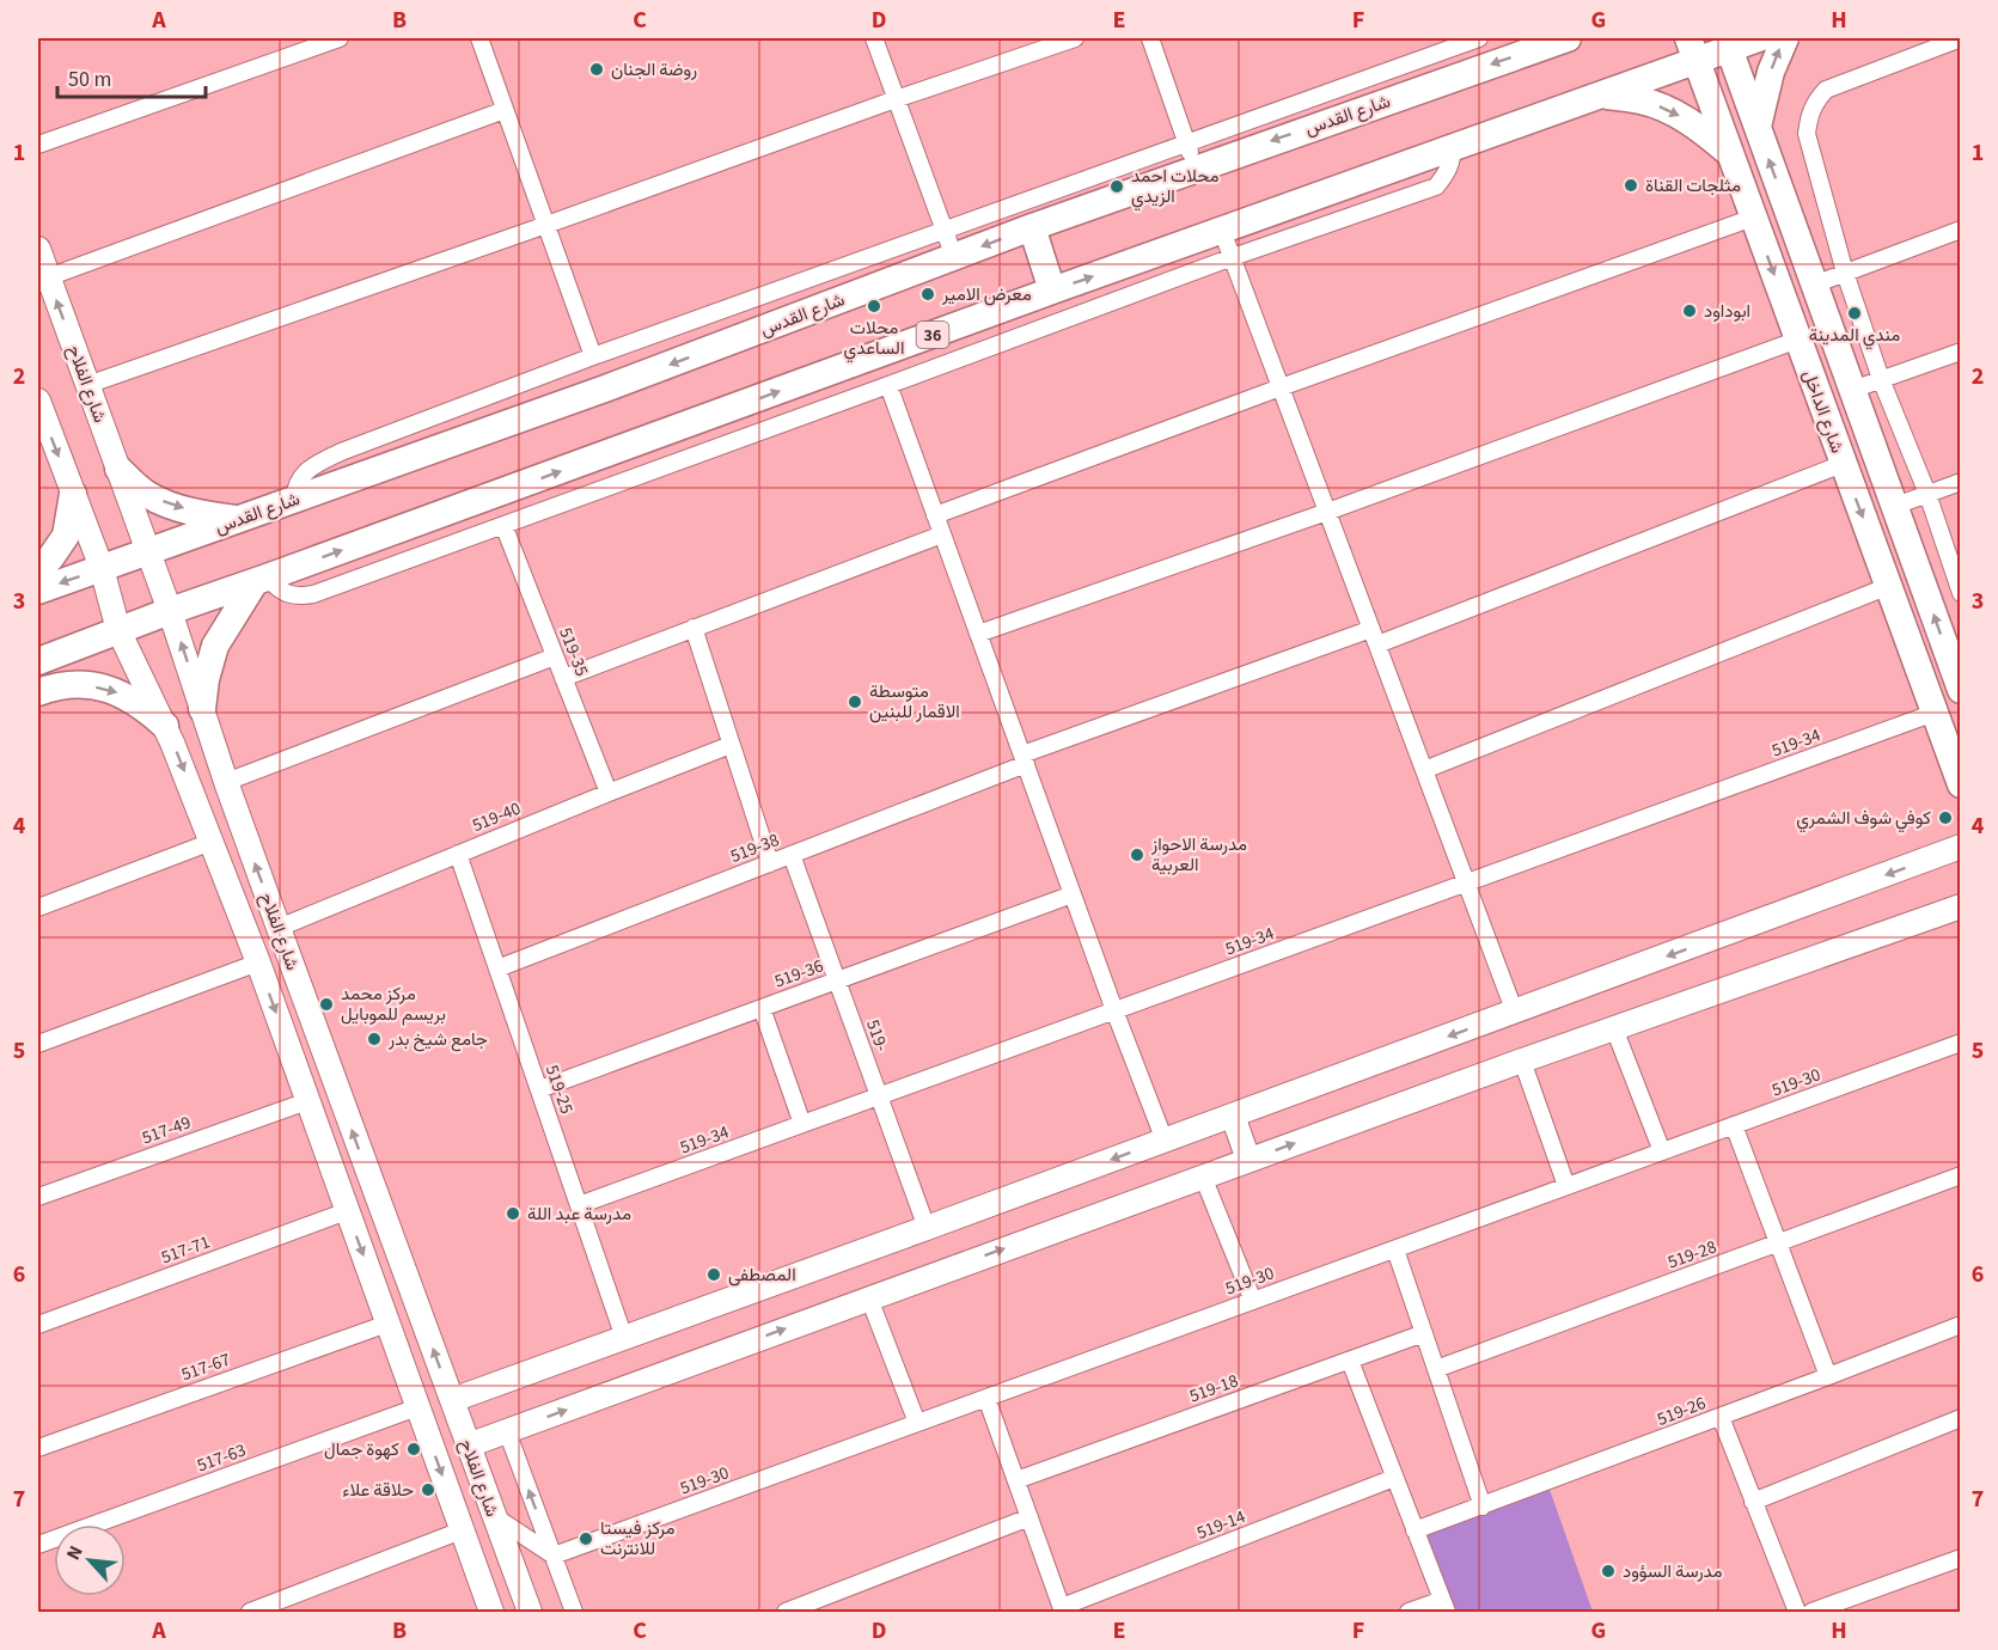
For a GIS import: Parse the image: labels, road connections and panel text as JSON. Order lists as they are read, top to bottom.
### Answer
{
  "streets": {
    "main road": ["شارع القدس", "36", "شارع الداخل"],
    "street": [
      "شارع الفلاح",
      "519-35",
      "519-34",
      "519-40",
      "519-38",
      "519-36",
      "519-",
      "519-30",
      "519-25",
      "517-49",
      "517-71",
      "519-28",
      "517-67",
      "519-18",
      "519-26",
      "517-63",
      "519-14"
    ]
  },
  "crossings": [
    ["شارع القدس", "شارع الفلاح"],
    ["36", "شارع الفلاح"],
    ["36", "شارع الداخل"],
    ["شارع الفلاح", "519-40"],
    ["شارع الفلاح", "517-49"],
    ["شارع الفلاح", "517-71"],
    ["شارع الفلاح", "517-67"],
    ["شارع الفلاح", "517-63"],
    ["شارع الداخل", "519-34"],
    ["شارع الداخل", "519-38"],
    ["519-35", "519-40"],
    ["519-34", "519-"],
    ["519-34", "519-25"],
    ["519-40", "519-25"],
    ["519-38", "519-"],
    ["519-38", "519-25"],
    ["519-36", "519-"],
    ["519-36", "519-25"]
  ],
  "places": [
    "روضة الجنان",
    "مثلجات القناة",
    "محلات احمد الزيدي",
    "معرض الامير",
    "محلات الساعدي",
    "ابوداود",
    "مندي المدينة",
    "متوسطة الاقمار للبنين",
    "كوفي شوف الشمري",
    "مدرسة الاحواز العربية",
    "مركز محمد بريسم للموبايل",
    "جامع شيخ بدر",
    "مدرسة عبد اللة",
    "المصطفى",
    "كهوة جمال",
    "حلاقة علاء",
    "مركز فيستا للانترنت",
    "مدرسة السؤود"
  ],
  "scale_bar": "50 m",
  "north": "top left",
  "grid": {
    "columns": [
      "A",
      "B",
      "C",
      "D",
      "E",
      "F",
      "G",
      "H"
    ],
    "rows": [
      "1",
      "2",
      "3",
      "4",
      "5",
      "6",
      "7"
    ]
  }
}
